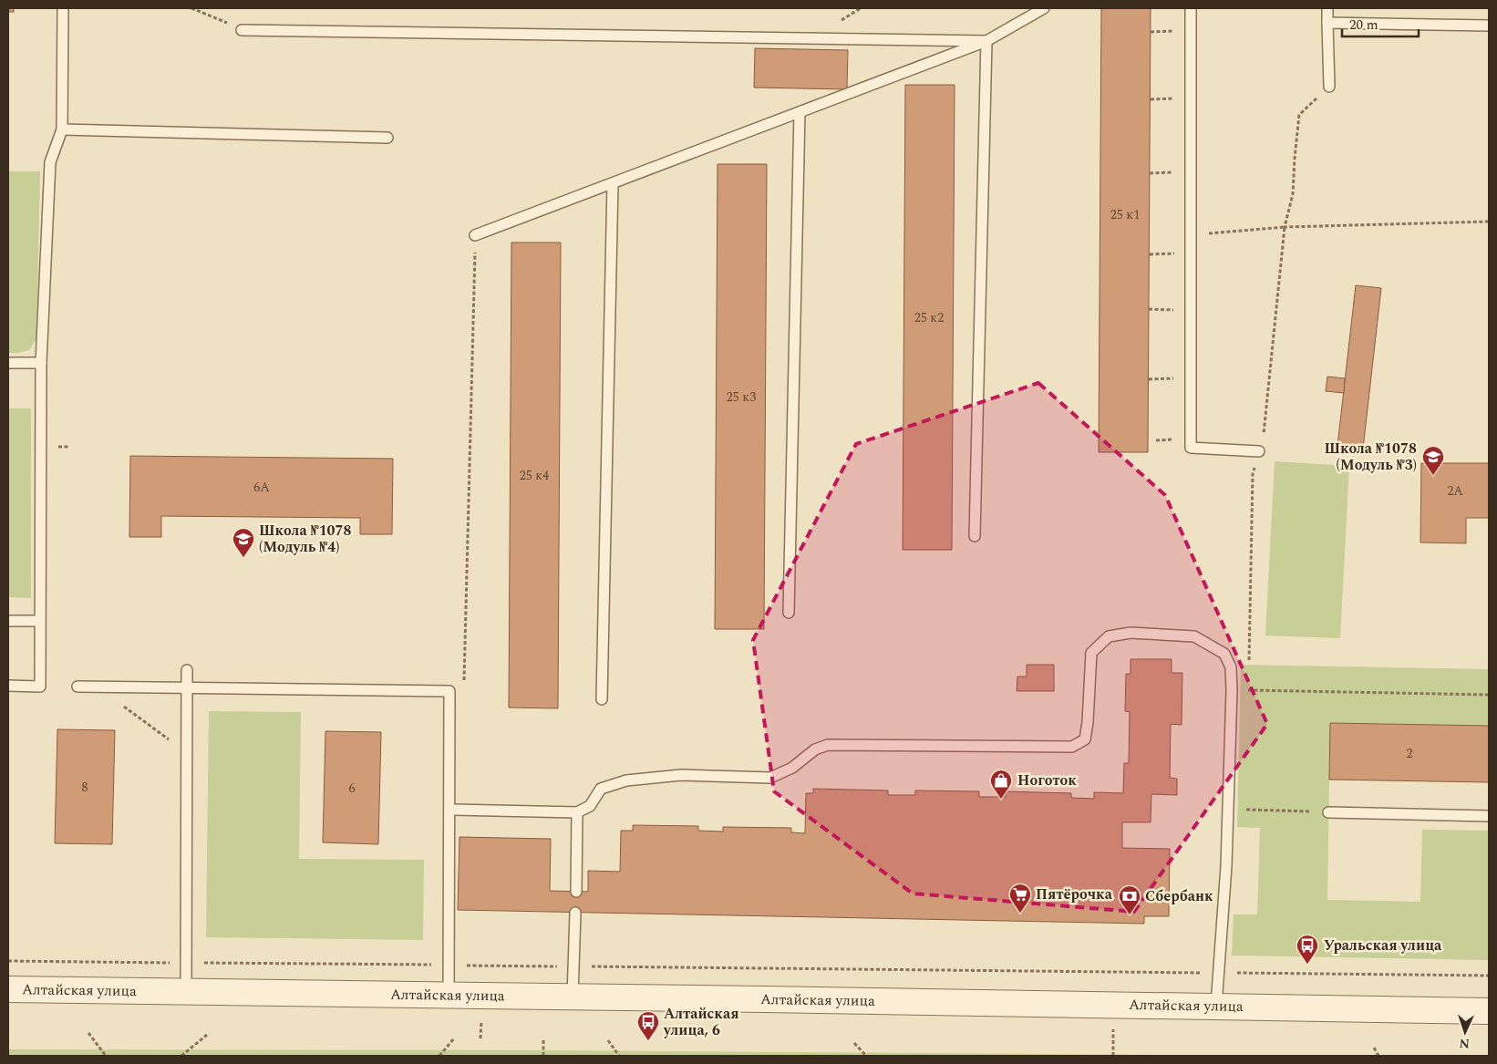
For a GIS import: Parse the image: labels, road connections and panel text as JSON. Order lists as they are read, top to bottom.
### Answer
{
  "streets": {
    "street": ["Алтайская улица"]
  },
  "places": {
    "school or university": ["Школа №1078 (Модуль №3)", "Школа №1078 (Модуль №4)"],
    "shop": ["Ноготок"],
    "supermarket": ["Пятёрочка"],
    "bank": ["Сбербанк"],
    "bus stop": ["Уральская улица", "Алтайская улица, 6"]
  },
  "house_numbers": [
    "25 к1",
    "25 к2",
    "25 к3",
    "25 к4",
    "6А",
    "2А",
    "2",
    "8",
    "6"
  ],
  "scale_bar": "20 m",
  "north": "bottom"
}
